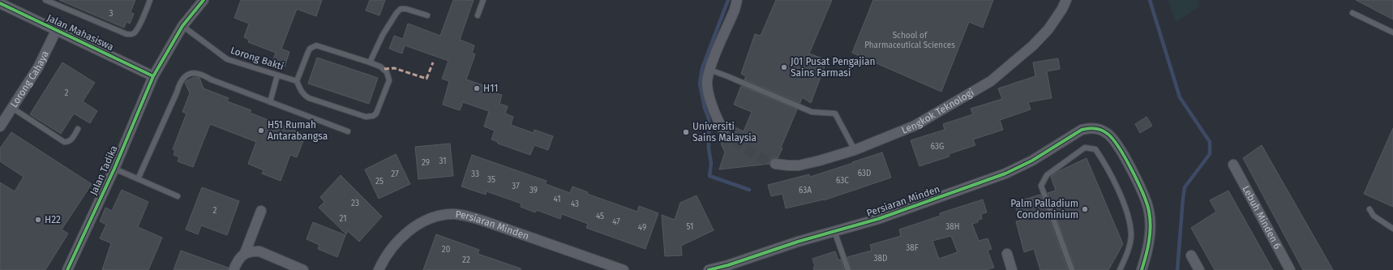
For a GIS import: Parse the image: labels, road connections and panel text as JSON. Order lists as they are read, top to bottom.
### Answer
{
  "streets": {
    "street": [
      "Jalan Mahasiswa",
      "Lorong Cahaya",
      "Lengkok Teknologi",
      "Jalan Tadika",
      "Persiaran Minden",
      "Lebuh Minden 6"
    ],
    "lane": ["Lorong Bakti"]
  },
  "crossings": [
    ["Jalan Mahasiswa", "Lorong Cahaya"],
    ["Jalan Mahasiswa", "Jalan Tadika"],
    ["Lorong Bakti", "Jalan Tadika"]
  ],
  "places": [
    "J01 Pusat Pengajian Sains Farmasi",
    "H11",
    "H51 Rumah Antarabangsa",
    "Universiti Sains Malaysia",
    "Palm Palladium Condominium",
    "H22"
  ],
  "house_numbers": [
    "3",
    "School of Pharmaceutical Sciences",
    "2",
    "63G",
    "31",
    "29",
    "63D",
    "27",
    "33",
    "35",
    "63C",
    "25",
    "37",
    "39",
    "63A",
    "41",
    "23",
    "43",
    "2",
    "45",
    "21",
    "47",
    "51",
    "38H",
    "49",
    "38F",
    "20",
    "38D",
    "22"
  ]
}
